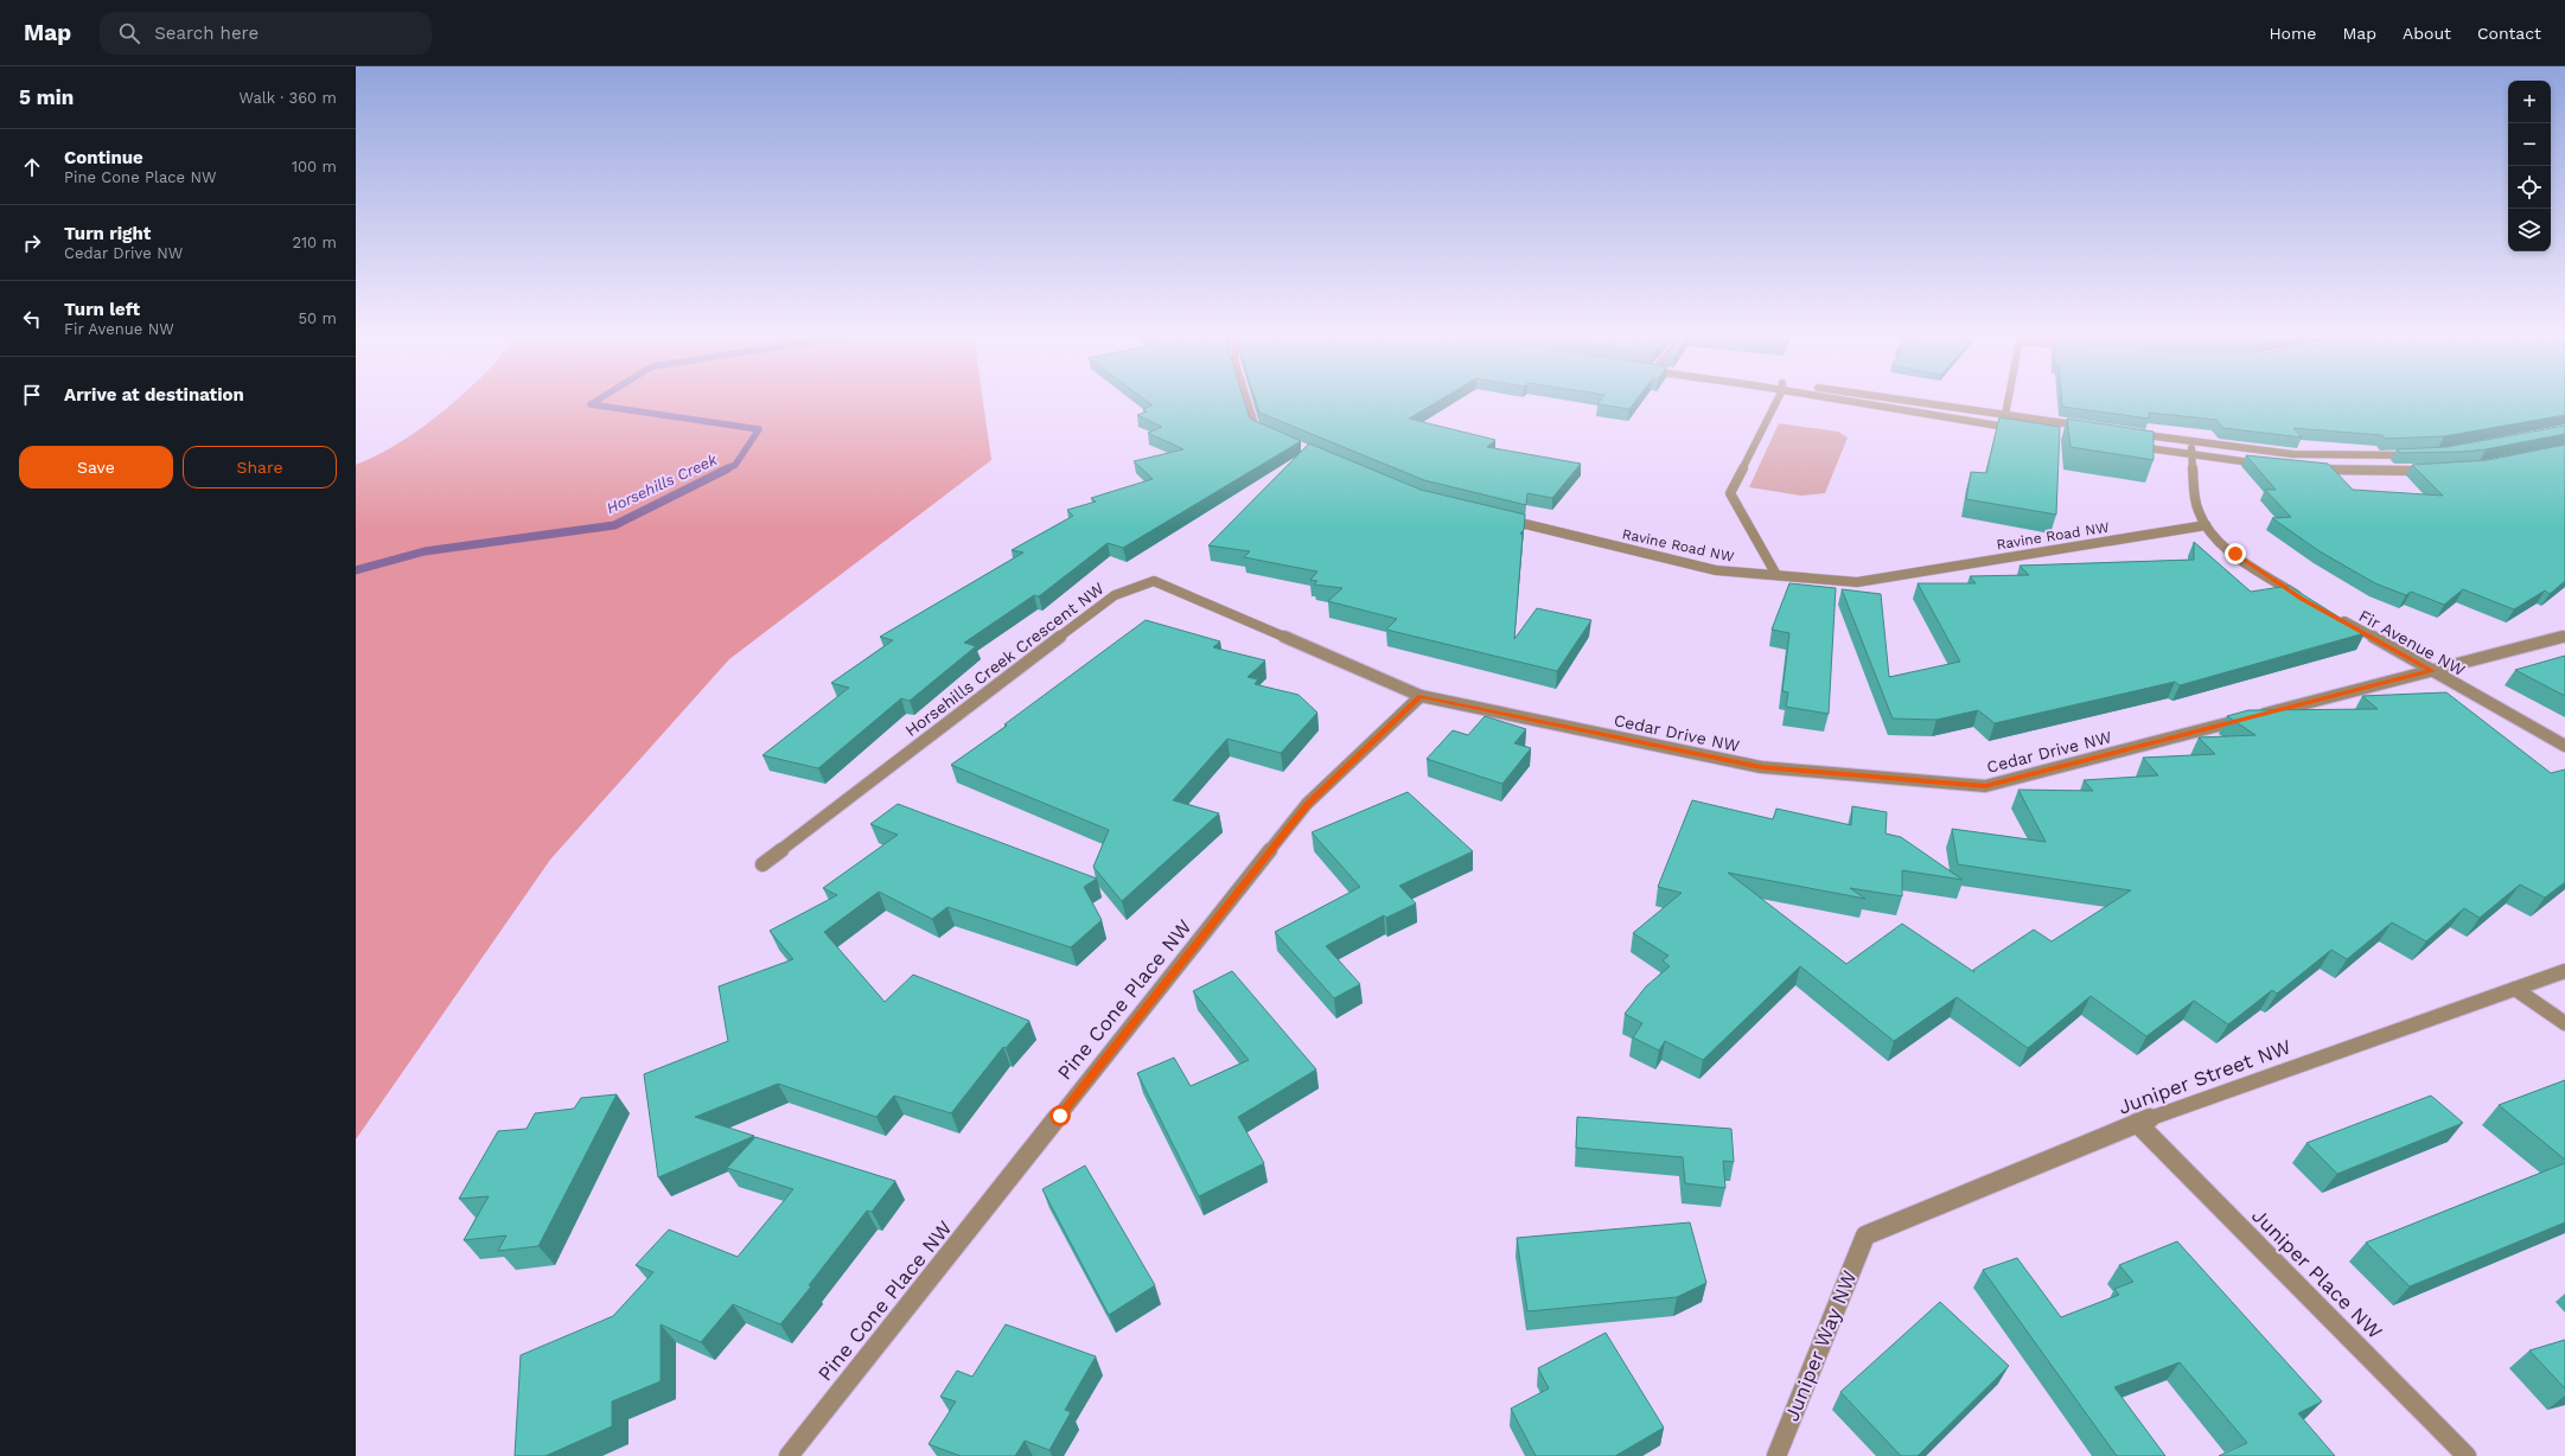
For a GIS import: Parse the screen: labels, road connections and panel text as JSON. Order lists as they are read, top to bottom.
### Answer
{
  "streets": {
    "street": [
      "Ravine Road NW",
      "Fir Avenue NW",
      "Horsehills Creek Crescent NW",
      "Cedar Drive NW",
      "Pine Cone Place NW",
      "Juniper Street NW",
      "Juniper Place NW",
      "Juniper Way NW"
    ]
  },
  "crossings": [
    ["Fir Avenue NW", "Cedar Drive NW"],
    ["Horsehills Creek Crescent NW", "Cedar Drive NW"],
    ["Horsehills Creek Crescent NW", "Pine Cone Place NW"],
    ["Cedar Drive NW", "Pine Cone Place NW"],
    ["Juniper Street NW", "Juniper Place NW"],
    ["Juniper Street NW", "Juniper Way NW"]
  ],
  "water": ["Horsehills Creek"],
  "page": {
    "header": "Map",
    "search": "Search here",
    "nav": [
      "Home",
      "Map",
      "About",
      "Contact"
    ],
    "heading": ["5 min", "Walk · 360 m"],
    "map_buttons": ["+", "−"],
    "list": [
      ["Continue", "Pine Cone Place NW", "100 m"],
      ["Turn right", "Cedar Drive NW", "210 m"],
      ["Turn left", "Fir Avenue NW", "50 m"],
      "Arrive at destination"
    ],
    "buttons": ["Save", "Share"]
  }
}
